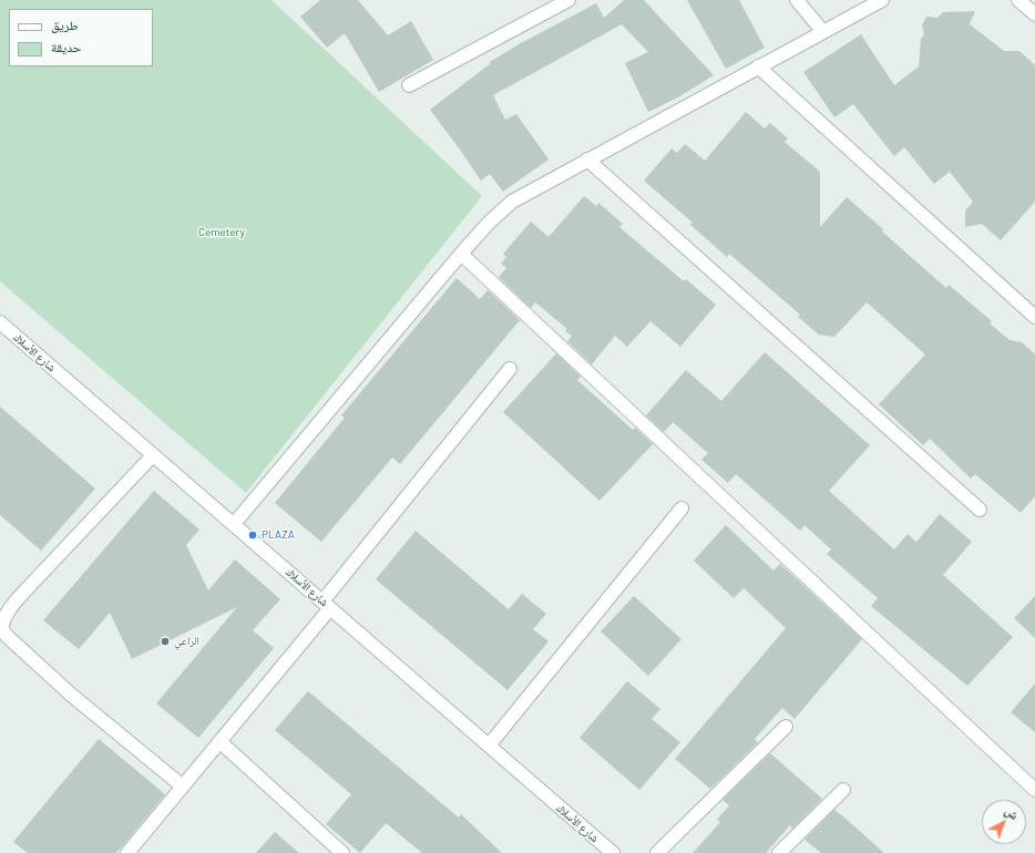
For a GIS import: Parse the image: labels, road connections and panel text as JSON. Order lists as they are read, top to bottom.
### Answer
{
  "streets": {
    "street": ["شارع الأسلاك"]
  },
  "parks": ["Cemetery"],
  "places": ["PLAZA", "الراعي"],
  "legend": ["طريق", "حديقة"],
  "north": "top right"
}
